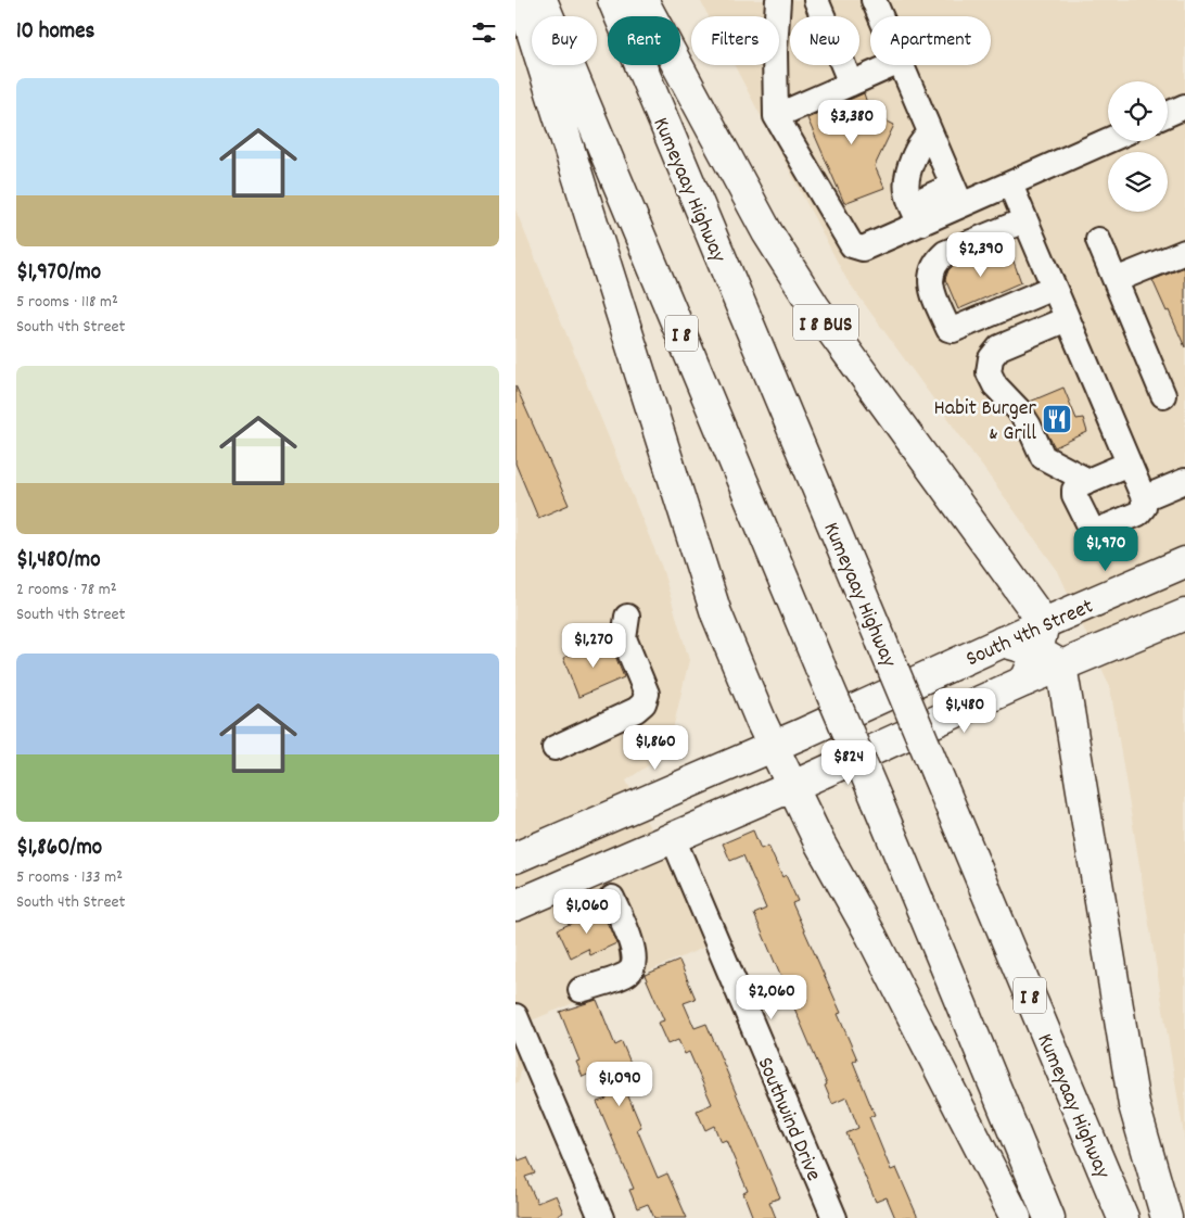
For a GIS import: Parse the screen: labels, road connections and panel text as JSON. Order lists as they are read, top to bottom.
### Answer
{
  "streets": {
    "main road": [
      "Kumeyaay Highway",
      "I 8 BUS",
      "I 8",
      "South 4th Street"
    ],
    "street": ["Southwind Drive"]
  },
  "crossings": [
    ["I 8 BUS", "South 4th Street"],
    ["South 4th Street", "Southwind Drive"]
  ],
  "places": {
    "restaurant": ["Habit Burger & Grill"]
  },
  "page": {
    "heading": "10 homes",
    "chip": [
      "Buy",
      "Rent",
      "Filters",
      "New",
      "Apartment"
    ],
    "list": [
      {
        "name": "$1,970/mo",
        "note": "5 rooms · 118 m² · South 4th Street"
      },
      {
        "name": "$1,480/mo",
        "note": "2 rooms · 78 m² · South 4th Street"
      },
      {
        "name": "$1,860/mo",
        "note": "5 rooms · 133 m² · South 4th Street"
      }
    ],
    "price": [
      "$3,380",
      "$2,390",
      "$1,970",
      "$1,270",
      "$1,480",
      "$1,860",
      "$824",
      "$1,060",
      "$2,060",
      "$1,090"
    ]
  }
}
